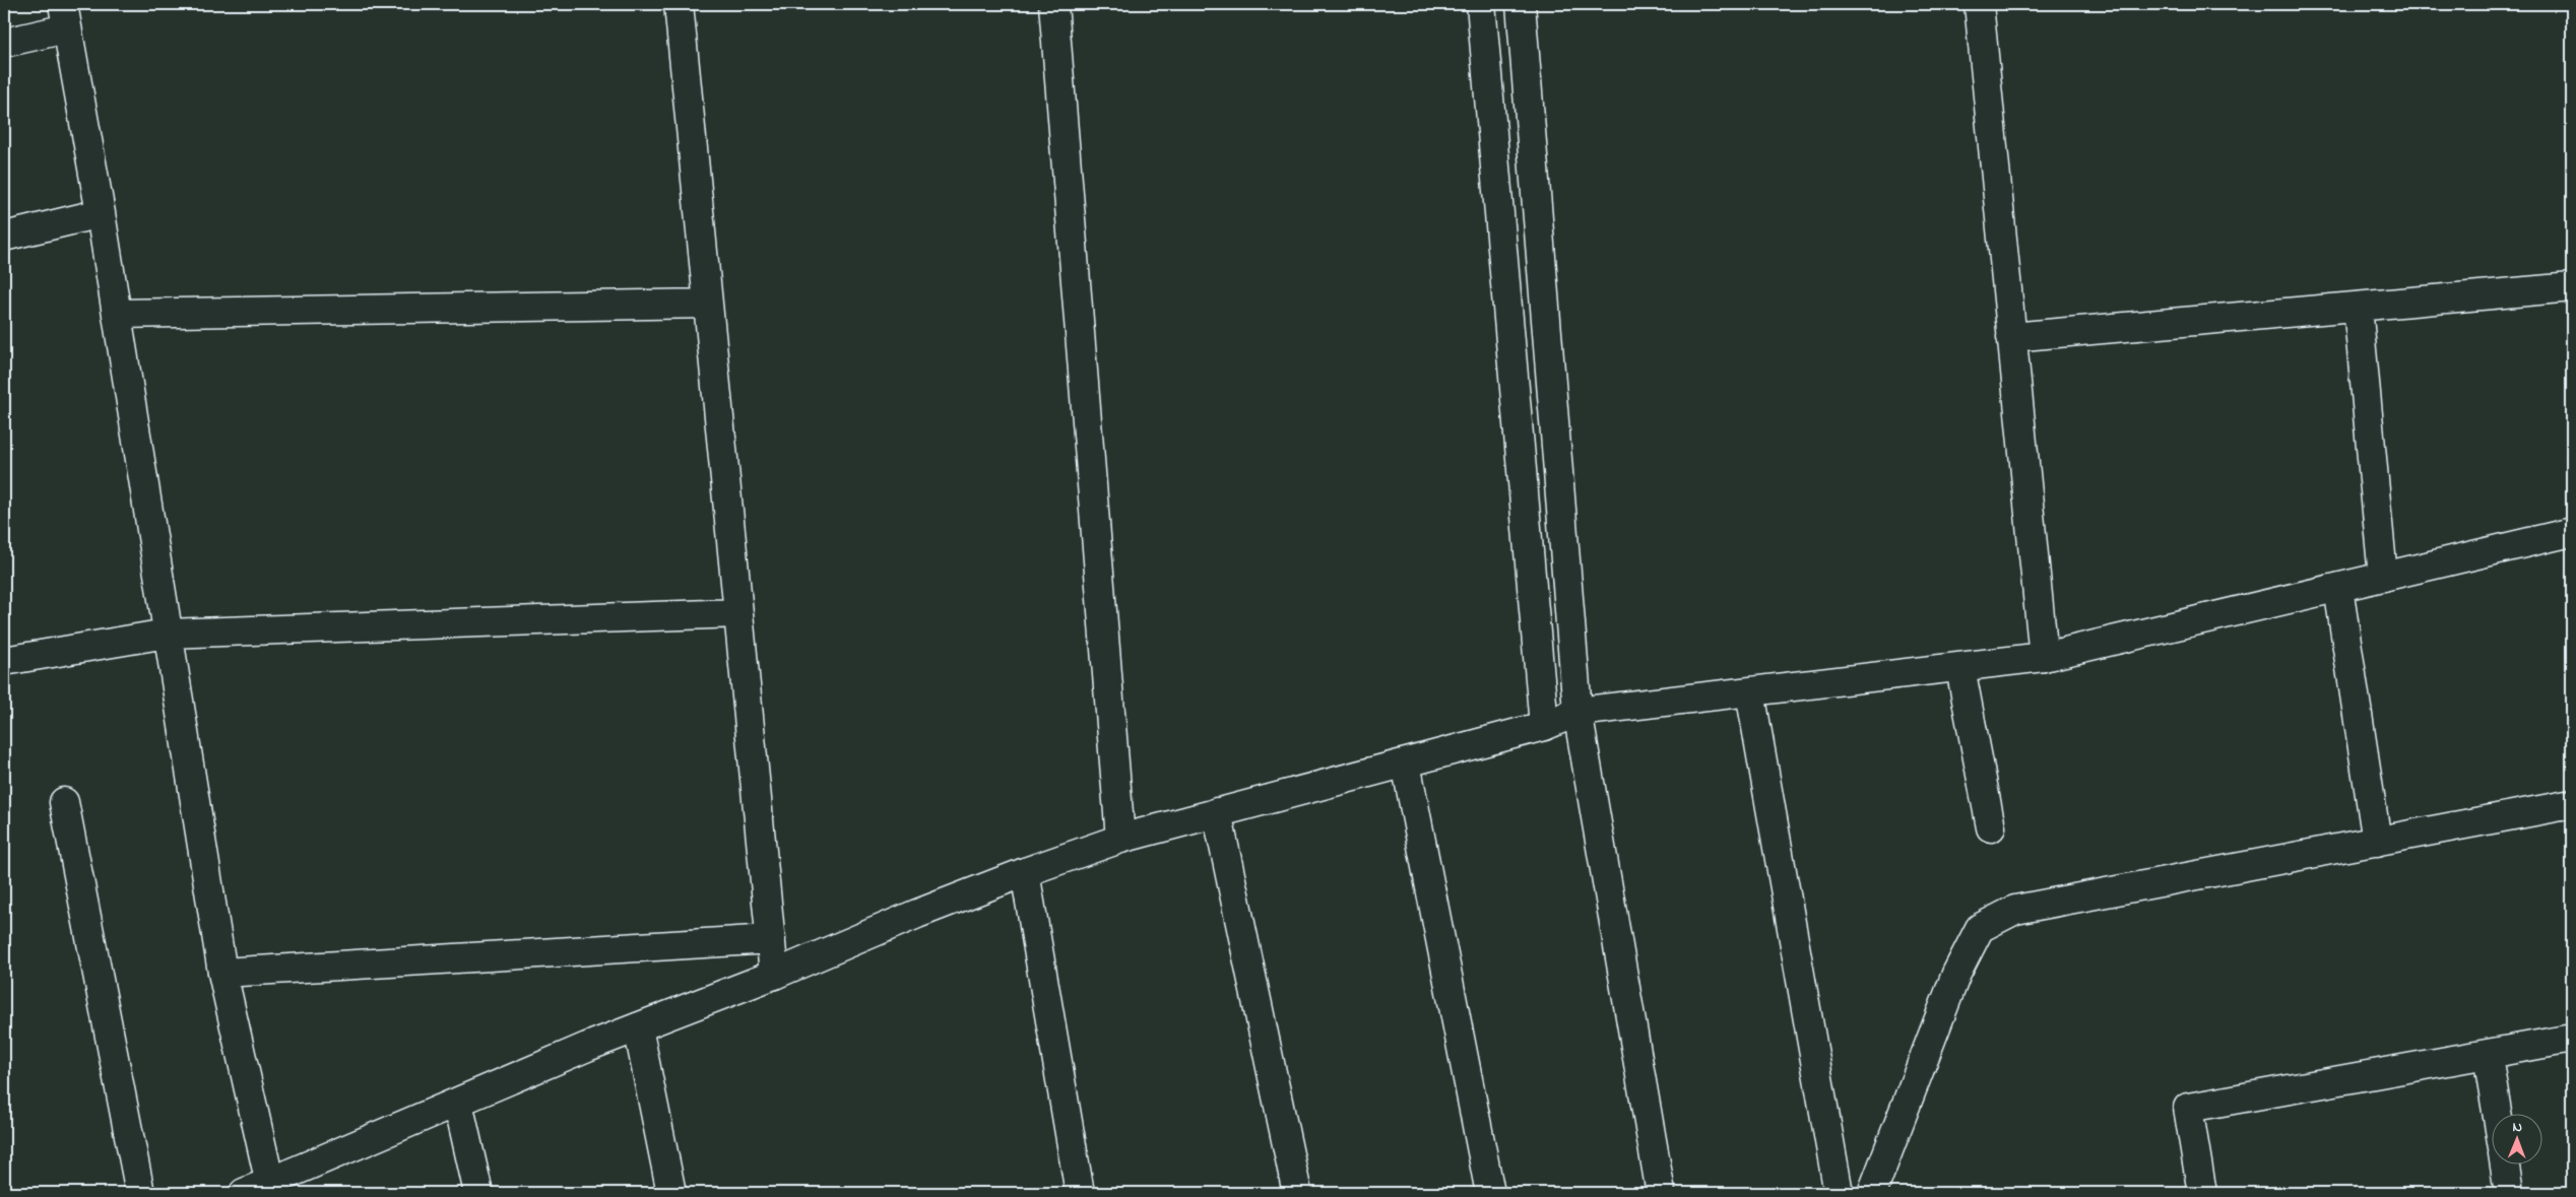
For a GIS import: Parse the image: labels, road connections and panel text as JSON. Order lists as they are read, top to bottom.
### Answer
{
  "north": "top"
}
